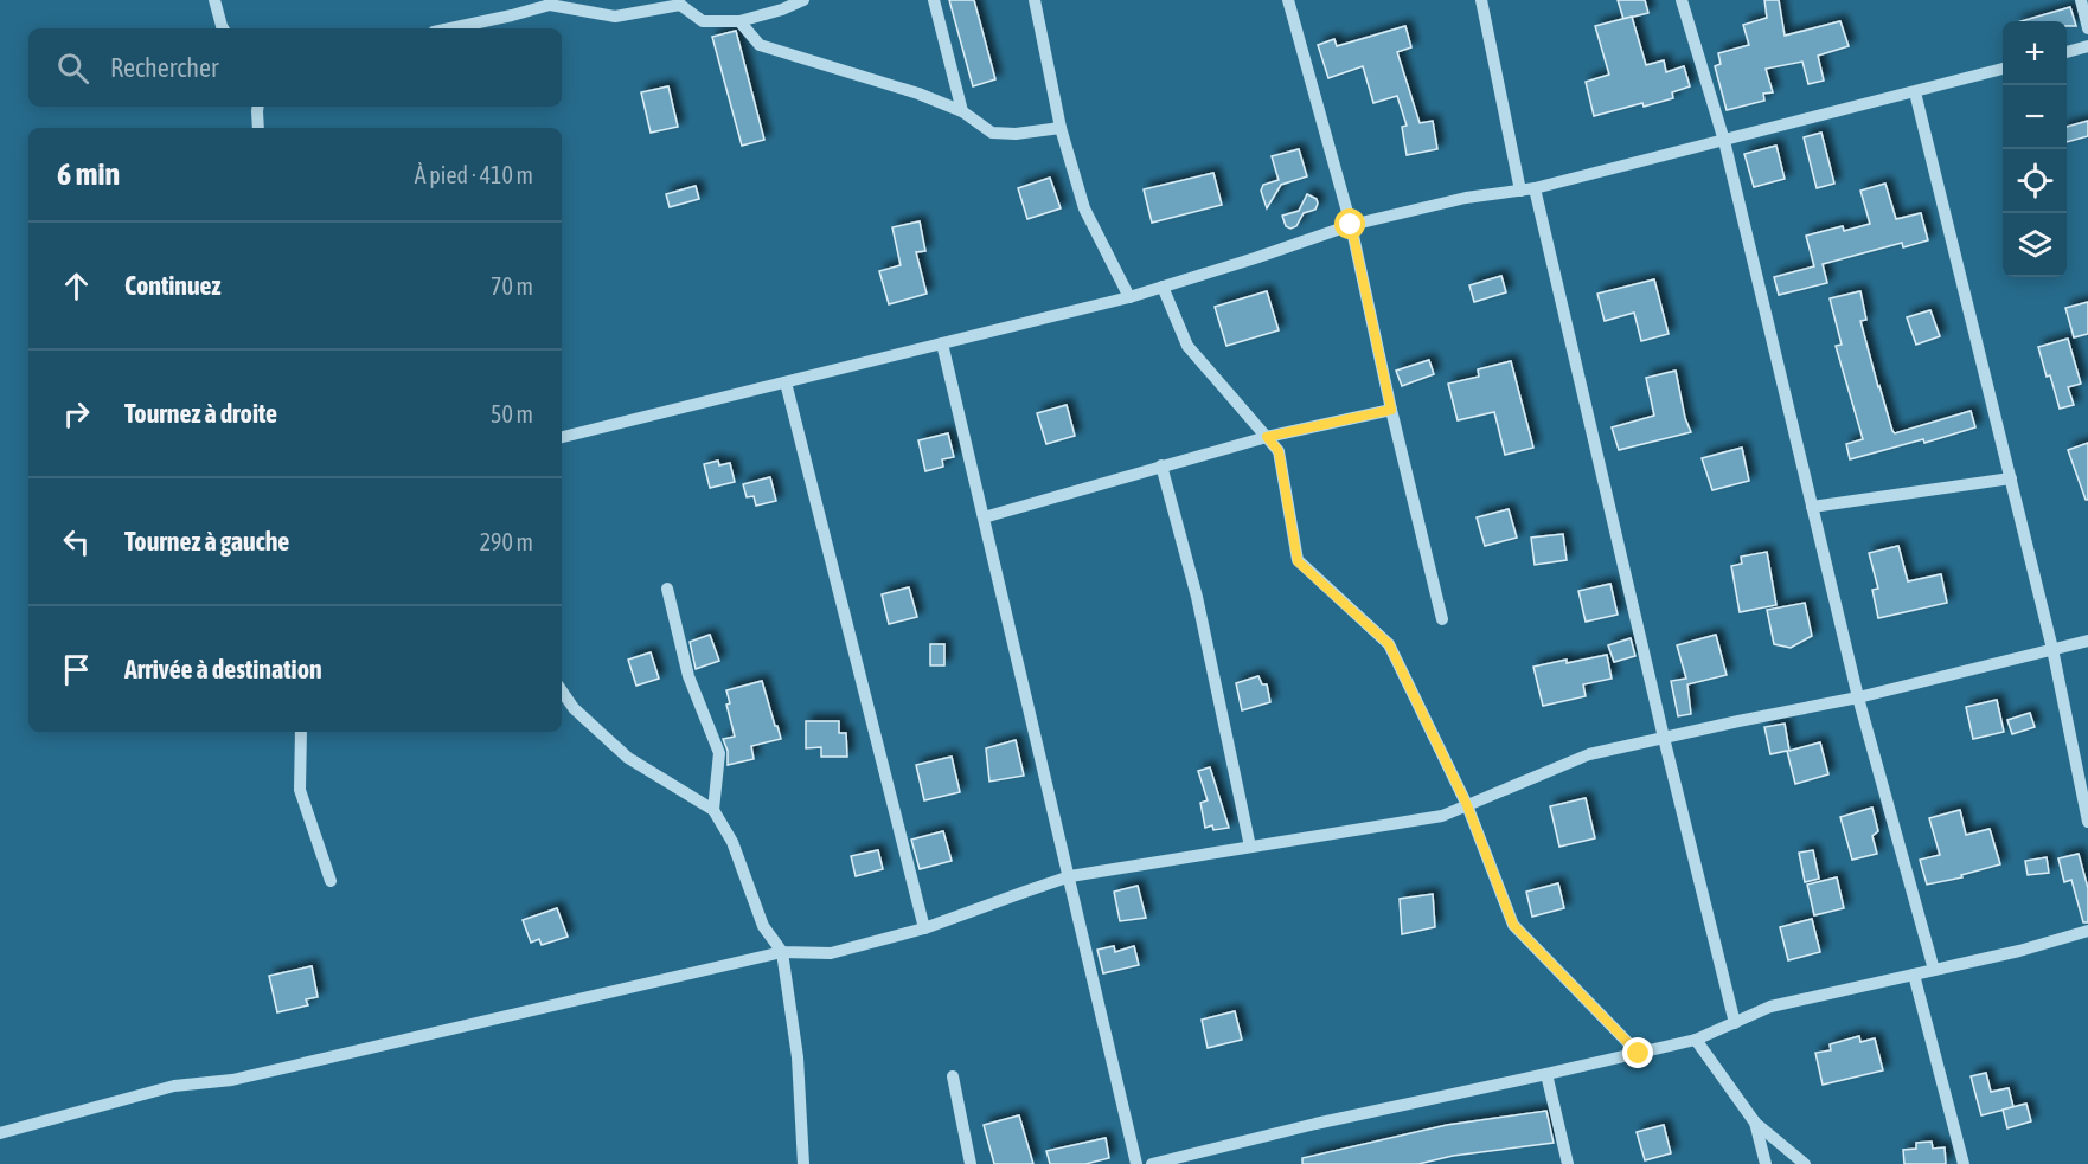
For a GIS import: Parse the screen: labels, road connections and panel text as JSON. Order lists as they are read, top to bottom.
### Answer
{
  "page": {
    "map_buttons": ["+", "−"],
    "search": "Rechercher",
    "heading": ["6 min", "À pied · 410 m"],
    "list": [
      ["Continuez", "70 m"],
      ["Tournez à droite", "50 m"],
      ["Tournez à gauche", "290 m"],
      "Arrivée à destination"
    ]
  }
}
